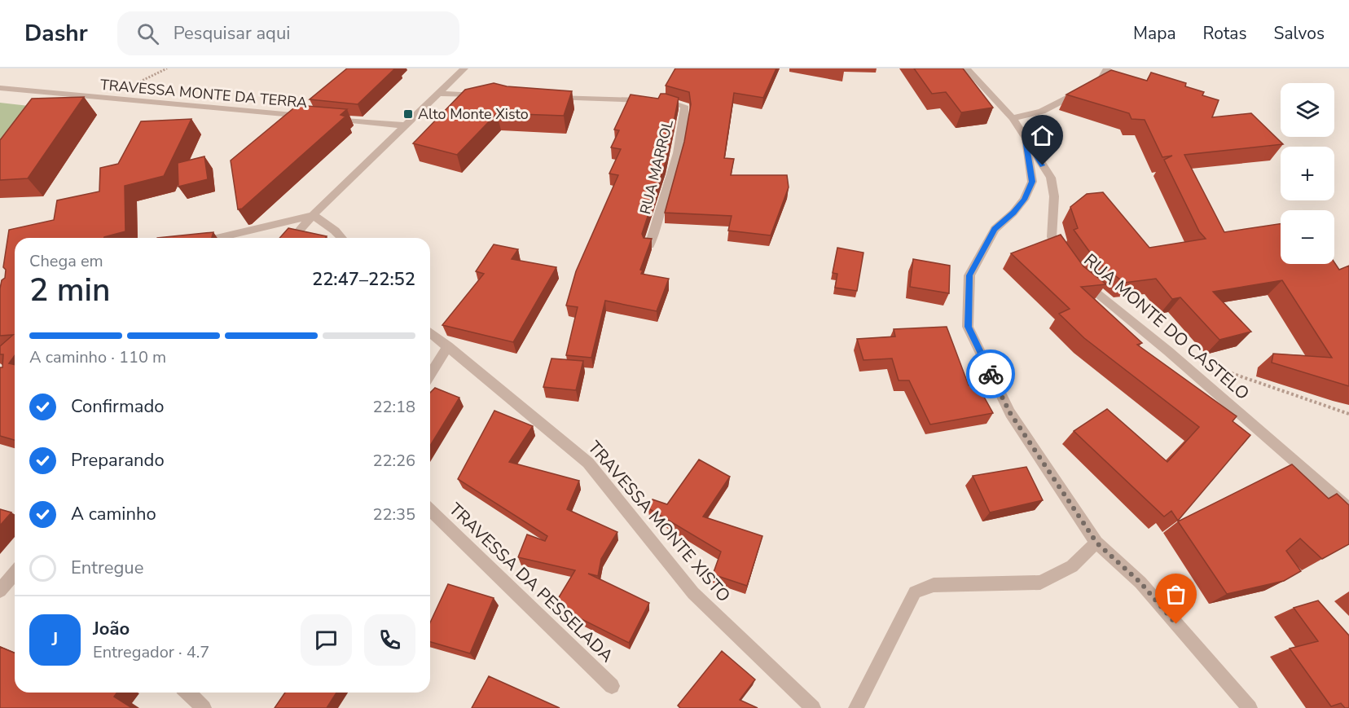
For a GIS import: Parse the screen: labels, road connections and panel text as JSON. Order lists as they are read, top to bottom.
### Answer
{
  "streets": {
    "street": [
      "TRAVESSA MONTE DA TERRA",
      "RUA MARROL",
      "RUA MONTE DO CASTELO",
      "TRAVESSA MONTE XISTO",
      "TRAVESSA DA PESSELADA"
    ]
  },
  "places": {
    "transit": ["Alto Monte Xisto"]
  },
  "page": {
    "header": "Dashr",
    "search": "Pesquisar aqui",
    "nav": ["Mapa", "Rotas", "Salvos"],
    "map_buttons": ["+", "−"],
    "heading": ["2 min", "Chega em", "22:47–22:52"],
    "panel": ["João", "Entregador · 4.7"],
    "bar": "A caminho · 110 m",
    "list": [
      ["Confirmado", "22:18"],
      ["Preparando", "22:26"],
      ["A caminho", "22:35"],
      "Entregue"
    ],
    "round": "J"
  }
}
